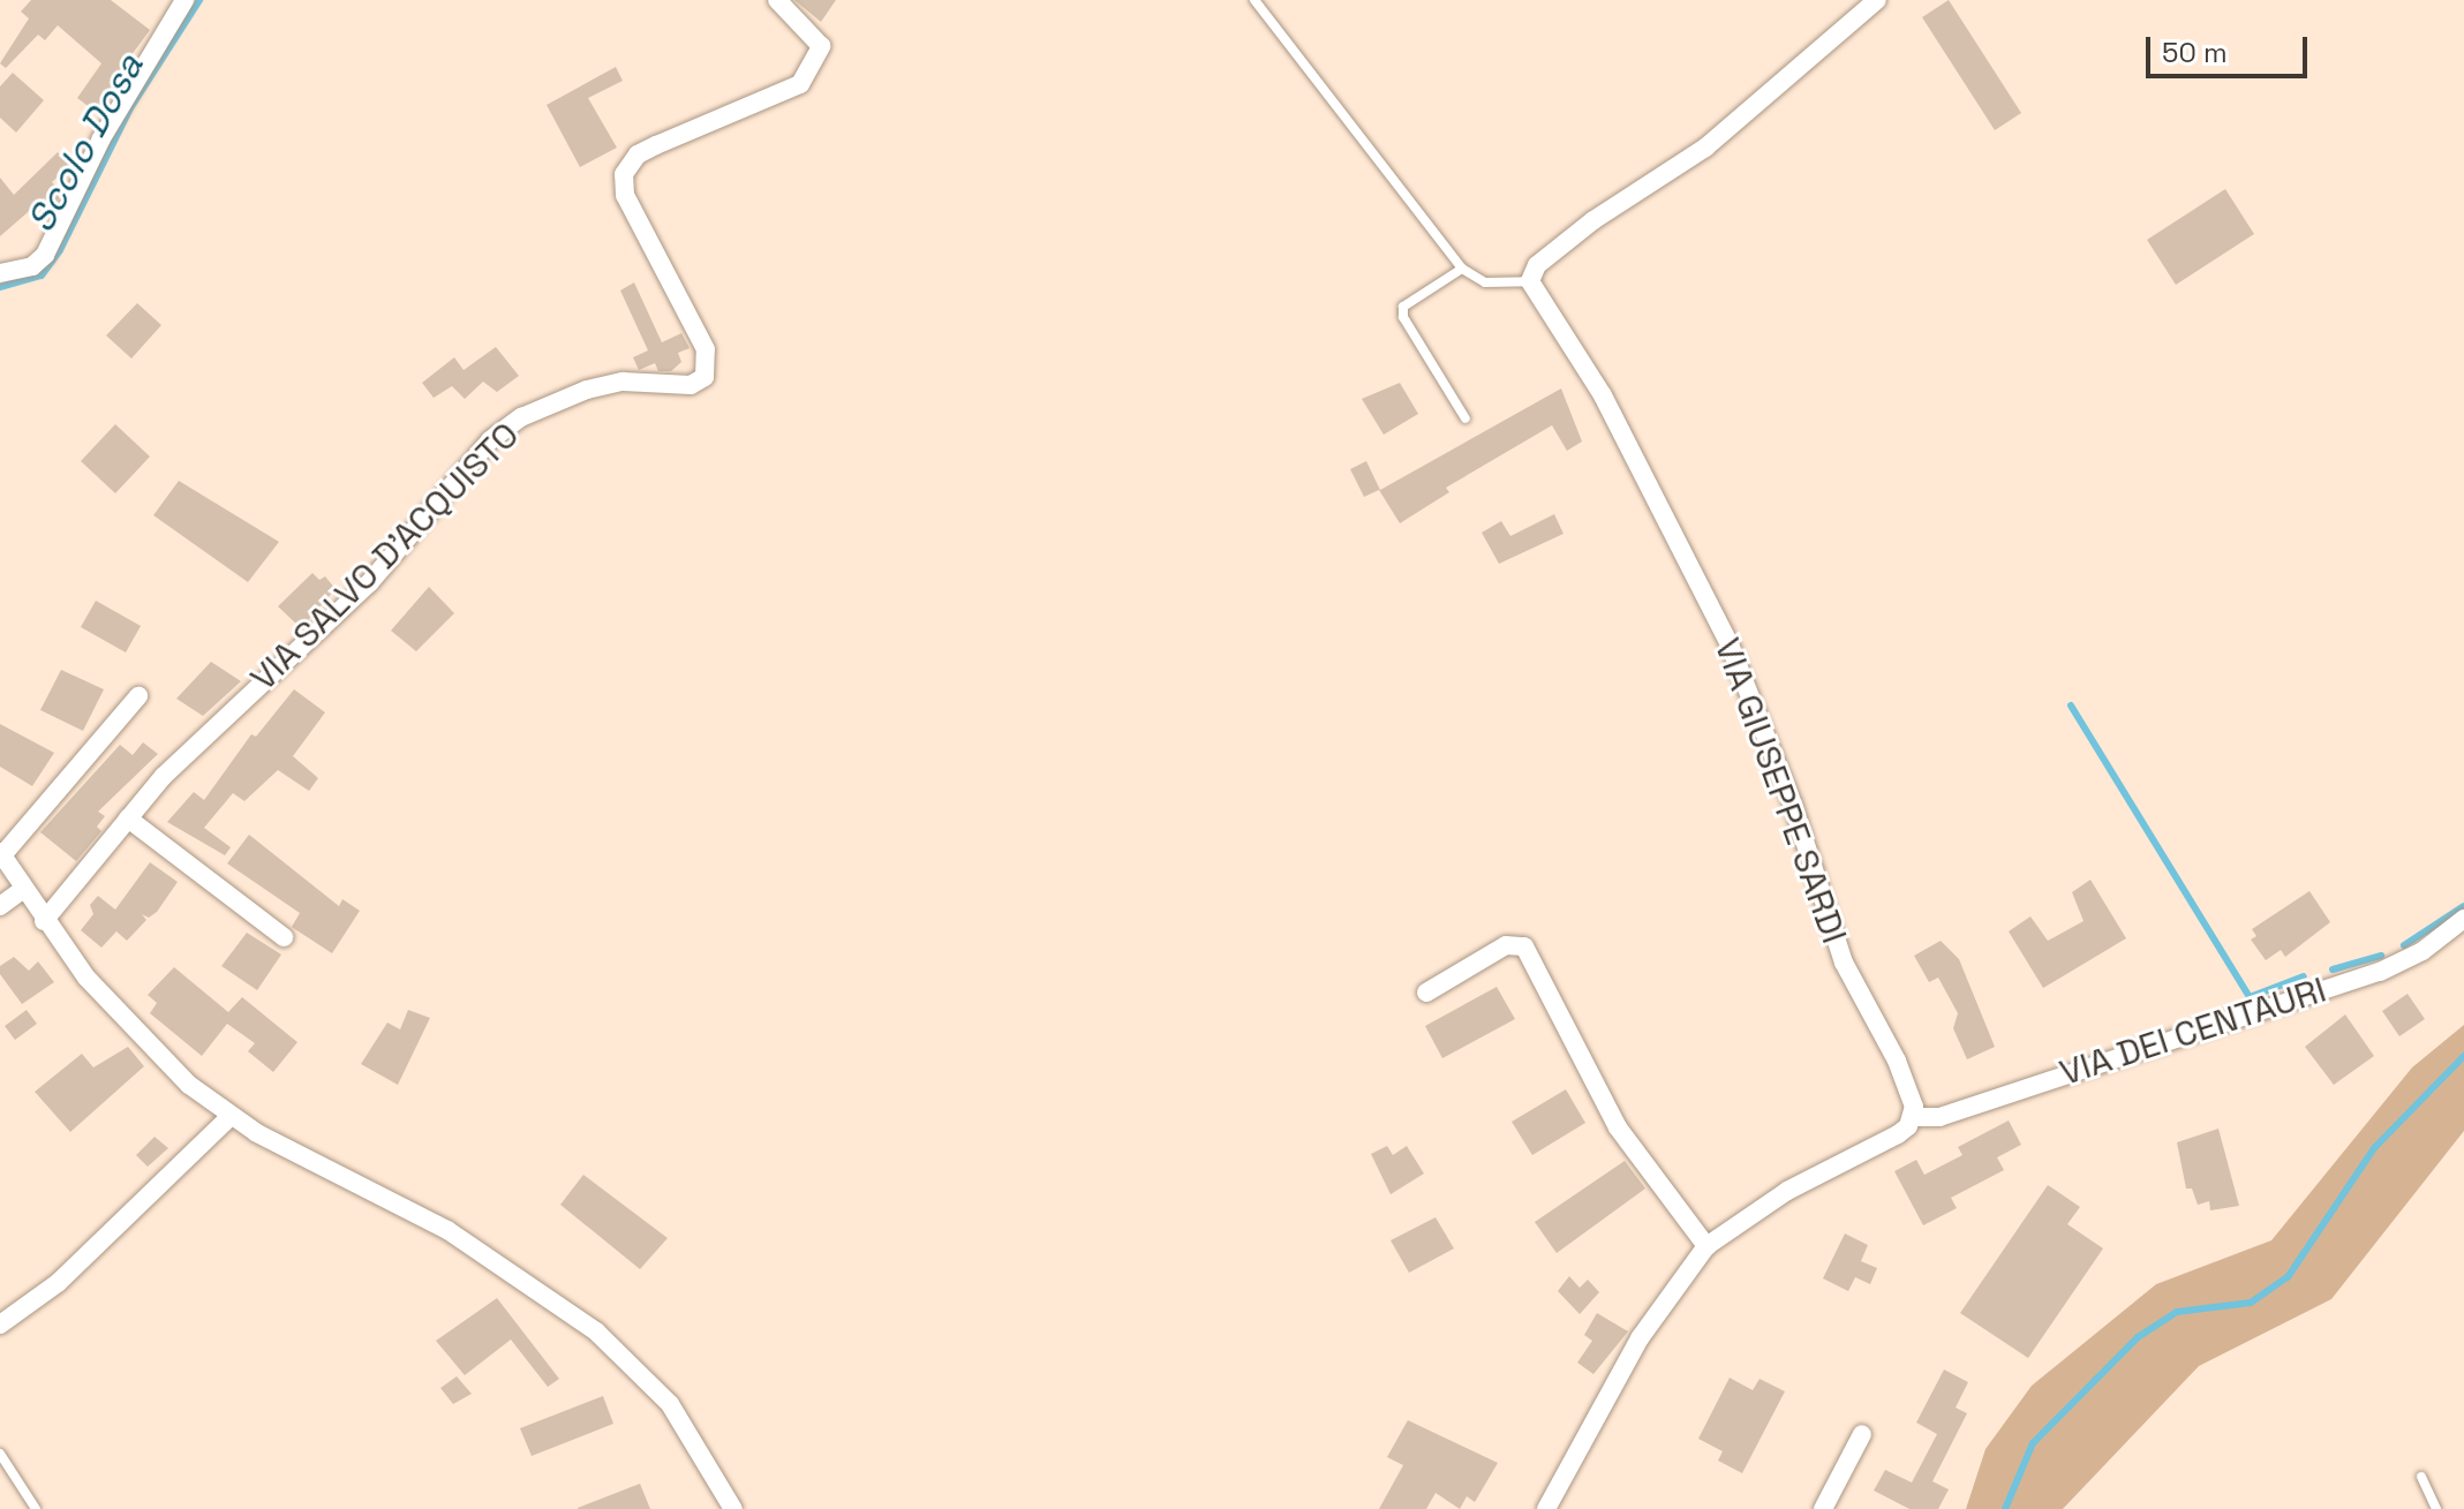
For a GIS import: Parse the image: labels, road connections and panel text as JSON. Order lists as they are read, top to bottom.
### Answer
{
  "streets": {
    "street": ["VIA SALVO D'ACQUISTO", "VIA GIUSEPPE SARDI", "VIA DEI CENTAURI"]
  },
  "crossings": [
    ["VIA GIUSEPPE SARDI", "VIA DEI CENTAURI"]
  ],
  "water": ["Scolo Dosa"],
  "scale_bar": "50 m"
}
